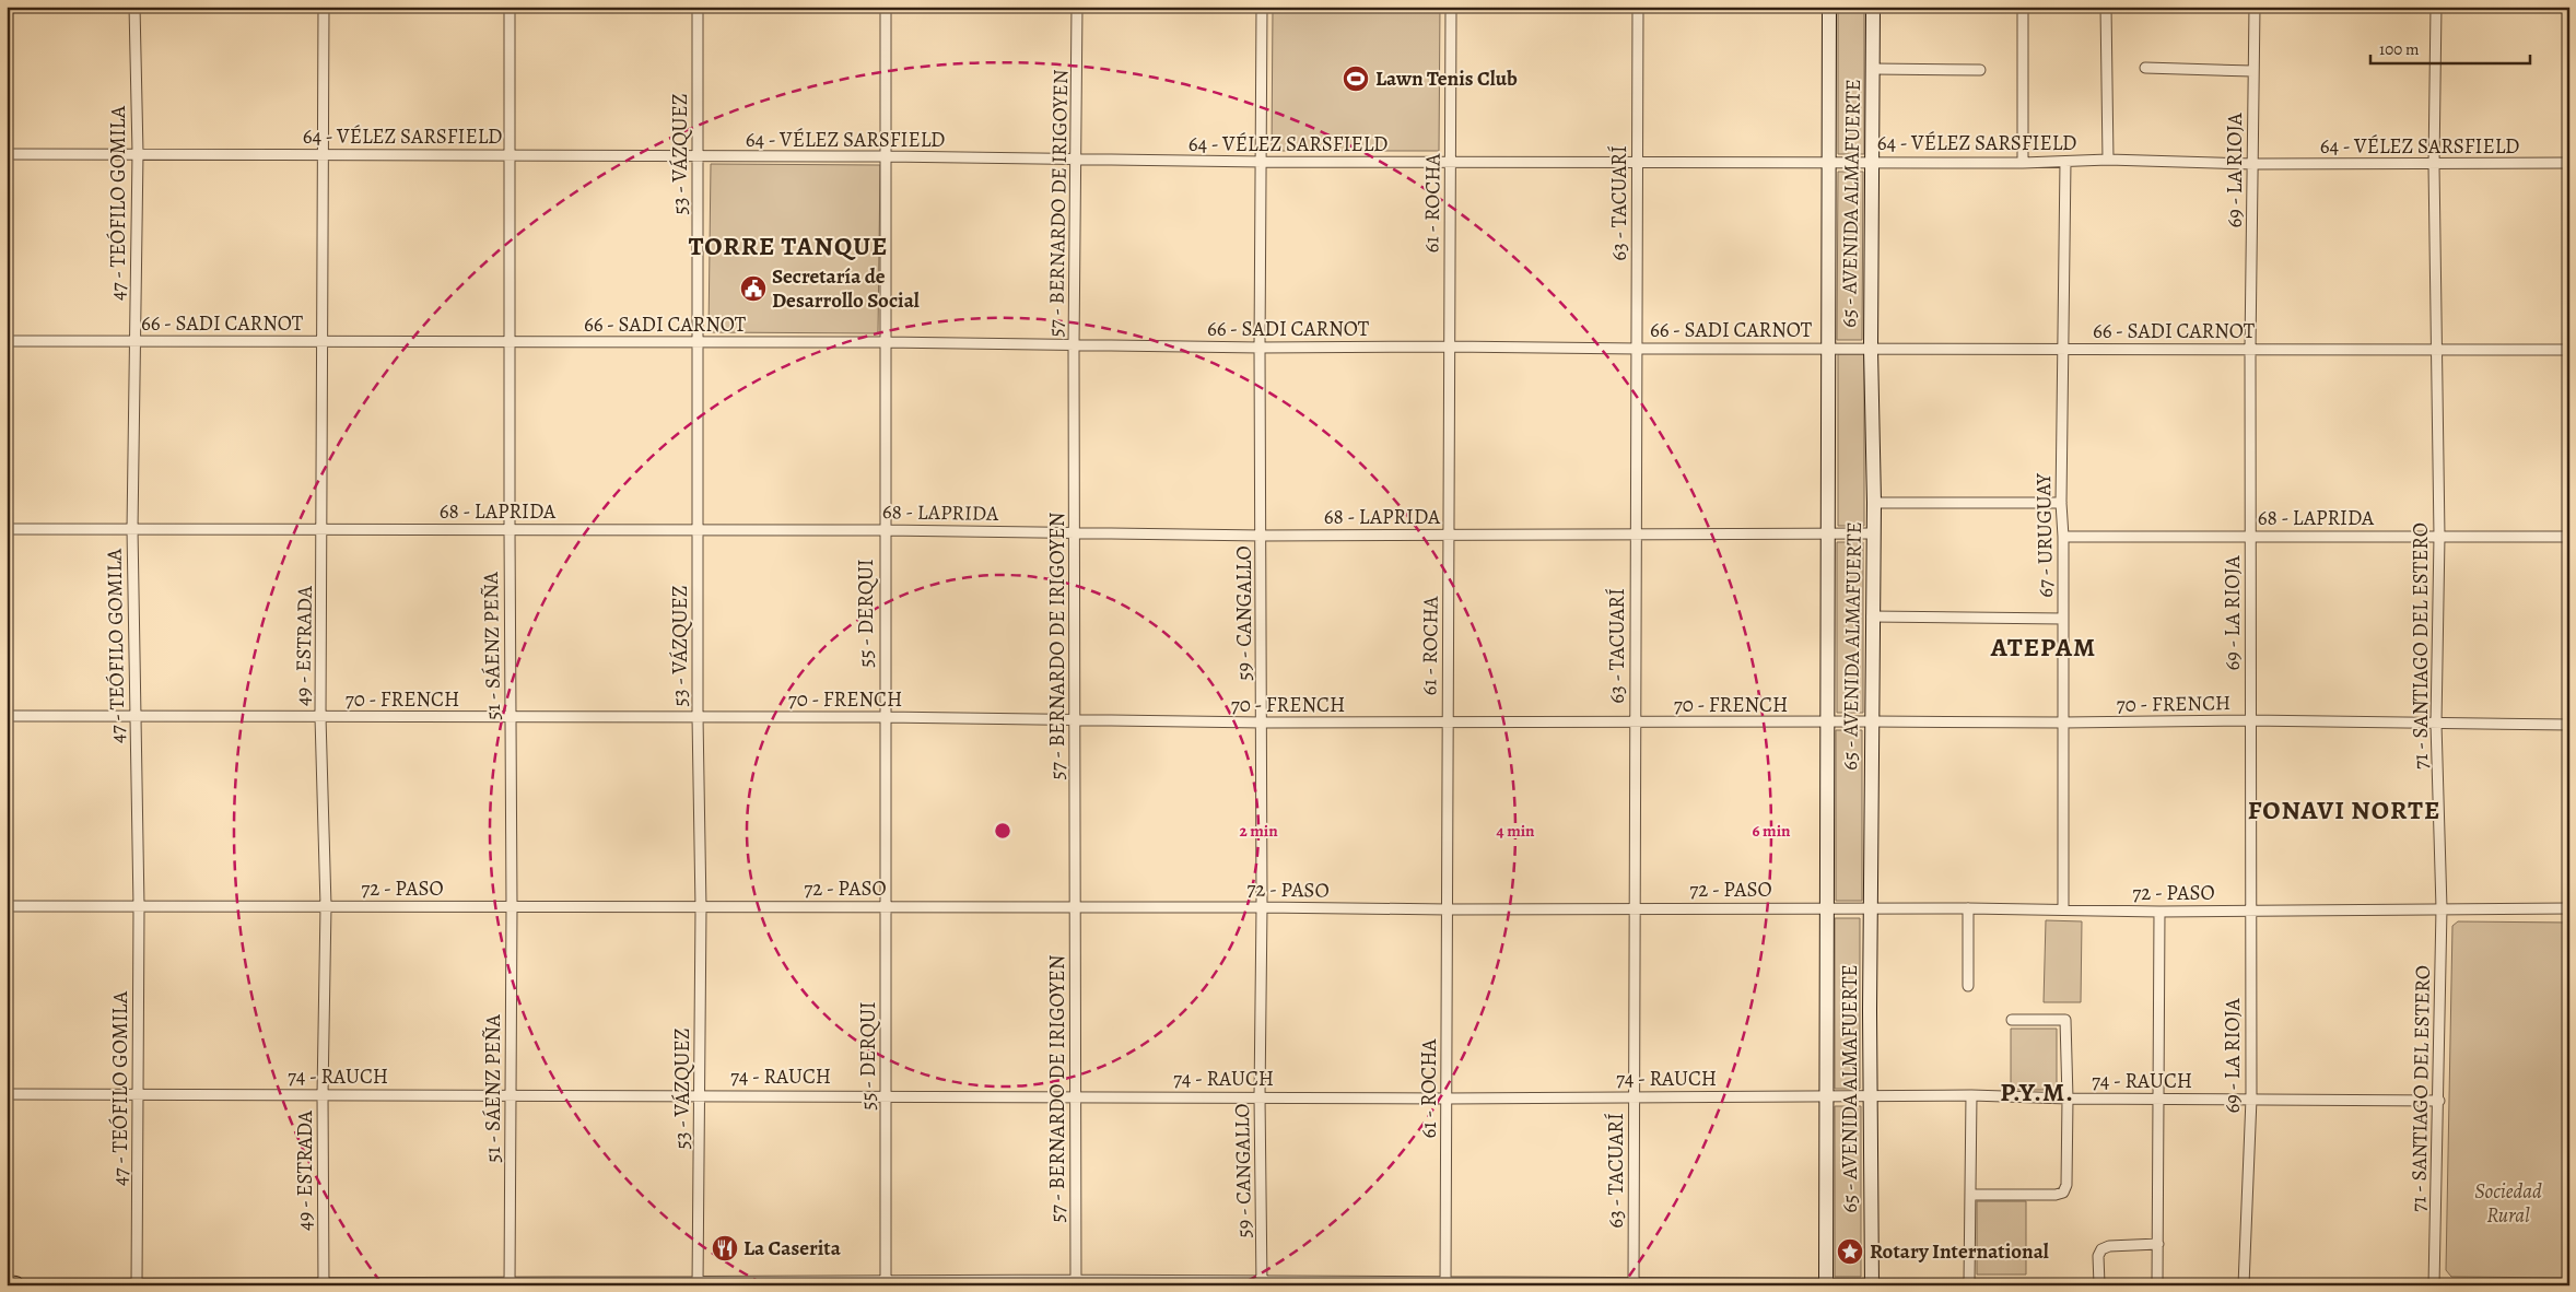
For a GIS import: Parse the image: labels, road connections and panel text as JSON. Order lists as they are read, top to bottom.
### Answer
{
  "streets": {
    "main road": ["65 - AVENIDA ALMAFUERTE"],
    "street": [
      "64 - VÉLEZ SARSFIELD",
      "53 - VÁZQUEZ",
      "69 - LA RIOJA",
      "47 - TEÓFILO GOMILA",
      "57 - BERNARDO DE IRIGOYEN",
      "61 - ROCHA",
      "63 - TACUARÍ",
      "66 - SADI CARNOT",
      "68 - LAPRIDA",
      "67 - URUGUAY",
      "55 - DERQUI",
      "59 - CANGALLO",
      "49 - ESTRADA",
      "51 - SÁENZ PEÑA",
      "71 - SANTIAGO DEL ESTERO",
      "70 - FRENCH",
      "72 - PASO",
      "74 - RAUCH"
    ]
  },
  "crossings": [
    ["64 - VÉLEZ SARSFIELD", "53 - VÁZQUEZ"],
    ["64 - VÉLEZ SARSFIELD", "69 - LA RIOJA"],
    ["64 - VÉLEZ SARSFIELD", "47 - TEÓFILO GOMILA"],
    ["64 - VÉLEZ SARSFIELD", "57 - BERNARDO DE IRIGOYEN"],
    ["64 - VÉLEZ SARSFIELD", "61 - ROCHA"],
    ["64 - VÉLEZ SARSFIELD", "63 - TACUARÍ"],
    ["64 - VÉLEZ SARSFIELD", "65 - AVENIDA ALMAFUERTE"],
    ["64 - VÉLEZ SARSFIELD", "67 - URUGUAY"],
    ["64 - VÉLEZ SARSFIELD", "55 - DERQUI"],
    ["64 - VÉLEZ SARSFIELD", "59 - CANGALLO"],
    ["64 - VÉLEZ SARSFIELD", "49 - ESTRADA"],
    ["64 - VÉLEZ SARSFIELD", "51 - SÁENZ PEÑA"],
    ["64 - VÉLEZ SARSFIELD", "71 - SANTIAGO DEL ESTERO"],
    ["53 - VÁZQUEZ", "66 - SADI CARNOT"],
    ["53 - VÁZQUEZ", "68 - LAPRIDA"],
    ["53 - VÁZQUEZ", "70 - FRENCH"],
    ["53 - VÁZQUEZ", "72 - PASO"],
    ["53 - VÁZQUEZ", "74 - RAUCH"],
    ["69 - LA RIOJA", "66 - SADI CARNOT"],
    ["69 - LA RIOJA", "68 - LAPRIDA"],
    ["69 - LA RIOJA", "70 - FRENCH"],
    ["69 - LA RIOJA", "72 - PASO"],
    ["69 - LA RIOJA", "74 - RAUCH"],
    ["47 - TEÓFILO GOMILA", "66 - SADI CARNOT"],
    ["47 - TEÓFILO GOMILA", "68 - LAPRIDA"],
    ["47 - TEÓFILO GOMILA", "70 - FRENCH"],
    ["47 - TEÓFILO GOMILA", "72 - PASO"],
    ["47 - TEÓFILO GOMILA", "74 - RAUCH"],
    ["57 - BERNARDO DE IRIGOYEN", "66 - SADI CARNOT"],
    ["57 - BERNARDO DE IRIGOYEN", "68 - LAPRIDA"],
    ["57 - BERNARDO DE IRIGOYEN", "70 - FRENCH"],
    ["57 - BERNARDO DE IRIGOYEN", "72 - PASO"],
    ["57 - BERNARDO DE IRIGOYEN", "74 - RAUCH"],
    ["61 - ROCHA", "66 - SADI CARNOT"],
    ["61 - ROCHA", "68 - LAPRIDA"],
    ["61 - ROCHA", "70 - FRENCH"],
    ["61 - ROCHA", "72 - PASO"],
    ["61 - ROCHA", "74 - RAUCH"],
    ["63 - TACUARÍ", "66 - SADI CARNOT"],
    ["63 - TACUARÍ", "68 - LAPRIDA"],
    ["63 - TACUARÍ", "70 - FRENCH"],
    ["63 - TACUARÍ", "72 - PASO"],
    ["63 - TACUARÍ", "74 - RAUCH"],
    ["65 - AVENIDA ALMAFUERTE", "66 - SADI CARNOT"],
    ["65 - AVENIDA ALMAFUERTE", "68 - LAPRIDA"],
    ["65 - AVENIDA ALMAFUERTE", "70 - FRENCH"],
    ["65 - AVENIDA ALMAFUERTE", "72 - PASO"],
    ["65 - AVENIDA ALMAFUERTE", "74 - RAUCH"],
    ["66 - SADI CARNOT", "67 - URUGUAY"],
    ["66 - SADI CARNOT", "55 - DERQUI"],
    ["66 - SADI CARNOT", "59 - CANGALLO"],
    ["66 - SADI CARNOT", "49 - ESTRADA"],
    ["66 - SADI CARNOT", "51 - SÁENZ PEÑA"],
    ["66 - SADI CARNOT", "71 - SANTIAGO DEL ESTERO"],
    ["68 - LAPRIDA", "67 - URUGUAY"],
    ["68 - LAPRIDA", "55 - DERQUI"],
    ["68 - LAPRIDA", "59 - CANGALLO"],
    ["68 - LAPRIDA", "49 - ESTRADA"],
    ["68 - LAPRIDA", "51 - SÁENZ PEÑA"],
    ["68 - LAPRIDA", "71 - SANTIAGO DEL ESTERO"],
    ["67 - URUGUAY", "70 - FRENCH"],
    ["67 - URUGUAY", "72 - PASO"],
    ["55 - DERQUI", "70 - FRENCH"],
    ["55 - DERQUI", "72 - PASO"],
    ["55 - DERQUI", "74 - RAUCH"],
    ["59 - CANGALLO", "70 - FRENCH"],
    ["59 - CANGALLO", "72 - PASO"],
    ["59 - CANGALLO", "74 - RAUCH"],
    ["49 - ESTRADA", "70 - FRENCH"],
    ["49 - ESTRADA", "72 - PASO"],
    ["49 - ESTRADA", "74 - RAUCH"],
    ["51 - SÁENZ PEÑA", "70 - FRENCH"],
    ["51 - SÁENZ PEÑA", "72 - PASO"],
    ["51 - SÁENZ PEÑA", "74 - RAUCH"],
    ["71 - SANTIAGO DEL ESTERO", "70 - FRENCH"],
    ["71 - SANTIAGO DEL ESTERO", "72 - PASO"],
    ["71 - SANTIAGO DEL ESTERO", "74 - RAUCH"]
  ],
  "districts": [
    "TORRE TANQUE",
    "ATEPAM",
    "FONAVI NORTE",
    "P.Y.M."
  ],
  "parks": ["Sociedad Rural"],
  "places": {
    "sports": ["Lawn Tenis Club"],
    "public building": ["Secretaría de Desarrollo Social"],
    "restaurant": ["La Caserita"],
    "place": ["Rotary International"]
  },
  "scale_bar": "100 m",
  "rings": ["2 min", "4 min", "6 min"]
}
